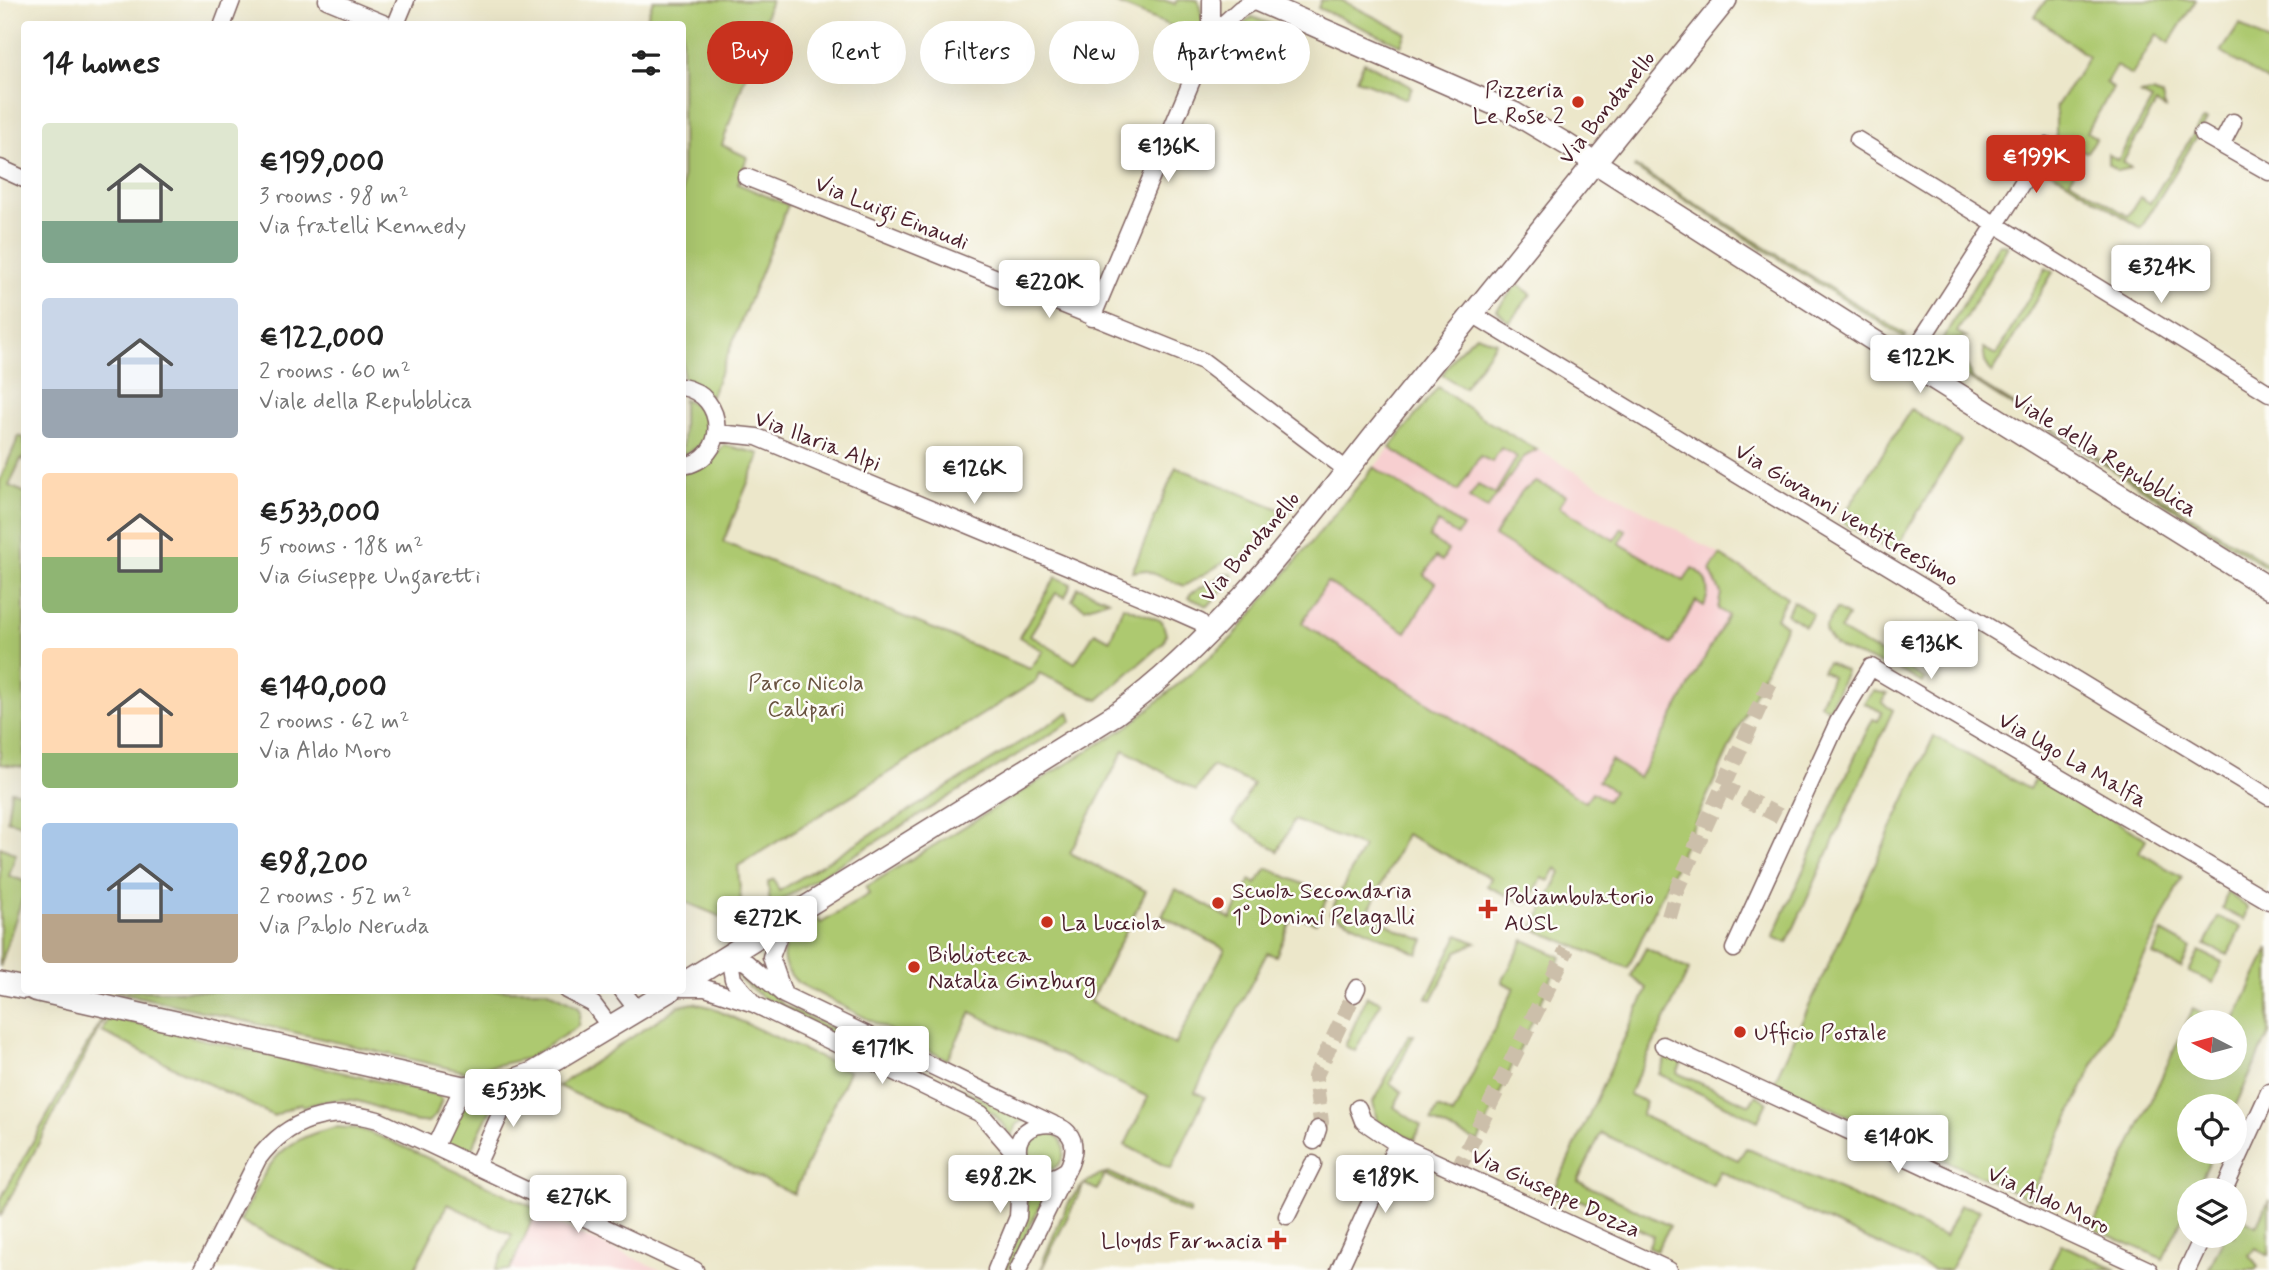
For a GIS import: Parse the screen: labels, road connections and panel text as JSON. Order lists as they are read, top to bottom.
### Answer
{
  "streets": {
    "street": [
      "Via Bondanello",
      "Via Luigi Einaudi",
      "Via Ilaria Alpi",
      "Viale della Repubblica",
      "Via Giovanni ventitreesimo",
      "Via Ugo La Malfa",
      "Via Giuseppe Dozza",
      "Via Aldo Moro"
    ]
  },
  "crossings": [
    ["Via Bondanello", "Via Luigi Einaudi"],
    ["Via Bondanello", "Via Ilaria Alpi"],
    ["Via Bondanello", "Viale della Repubblica"],
    ["Via Bondanello", "Via Giovanni ventitreesimo"]
  ],
  "parks": ["Parco Nicola Calipari"],
  "places": {
    "other": [
      "Pizzeria Le Rose 2",
      "Scuola Secondaria 1° Donini Pelagalli",
      "La Lucciola",
      "Biblioteca Natalia Ginzburg",
      "Ufficio Postale"
    ],
    "health": ["Poliambulatorio AUSL", "Lloyds Farmacia"]
  },
  "north": "left",
  "page": {
    "chip": [
      "Buy",
      "Rent",
      "Filters",
      "New",
      "Apartment"
    ],
    "heading": "14 homes",
    "list": [
      {
        "name": "€199,000",
        "note": "3 rooms · 98 m² · Via fratelli Kennedy"
      },
      {
        "name": "€122,000",
        "note": "2 rooms · 60 m² · Viale della Repubblica"
      },
      {
        "name": "€533,000",
        "note": "5 rooms · 188 m² · Via Giuseppe Ungaretti"
      },
      {
        "name": "€140,000",
        "note": "2 rooms · 62 m² · Via Aldo Moro"
      },
      {
        "name": "€98,200",
        "note": "2 rooms · 52 m² · Via Pablo Neruda"
      }
    ],
    "price": [
      "€136K",
      "€199K",
      "€324K",
      "€220K",
      "€122K",
      "€126K",
      "€136K",
      "€272K",
      "€171K",
      "€533K",
      "€140K",
      "€98.2K",
      "€189K",
      "€276K"
    ]
  }
}
